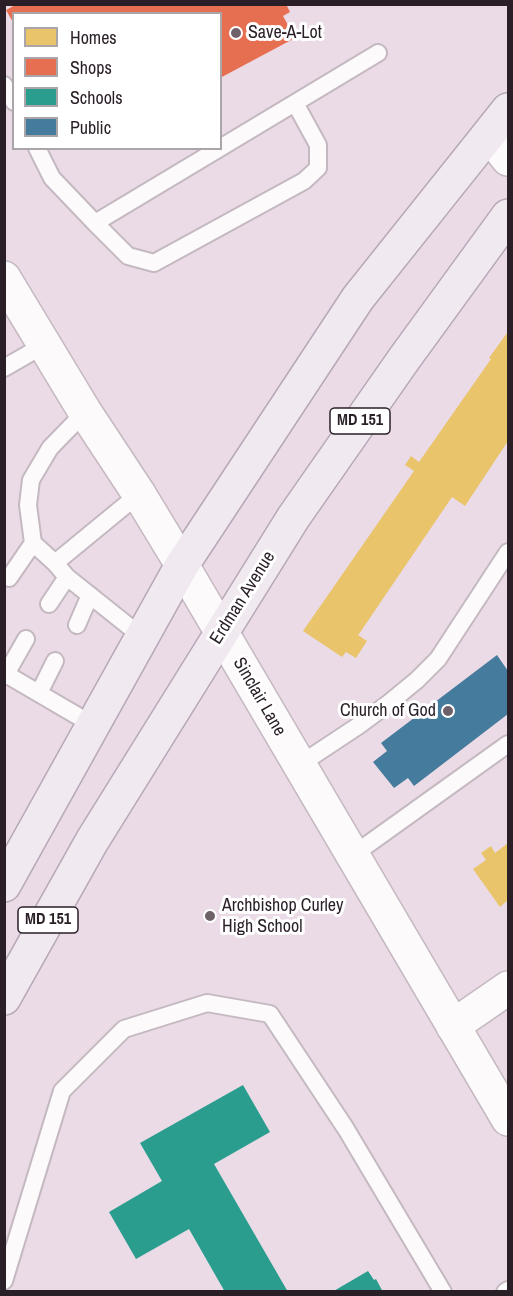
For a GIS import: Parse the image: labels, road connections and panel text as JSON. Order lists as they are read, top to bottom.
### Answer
{
  "streets": {
    "main road": ["MD 151", "Erdman Avenue", "Sinclair Lane"]
  },
  "crossings": [
    ["MD 151", "Sinclair Lane"],
    ["Erdman Avenue", "Sinclair Lane"]
  ],
  "places": ["Save-A-Lot", "Church of God", "Archbishop Curley High School"],
  "legend": [
    "Homes",
    "Shops",
    "Schools",
    "Public"
  ]
}
